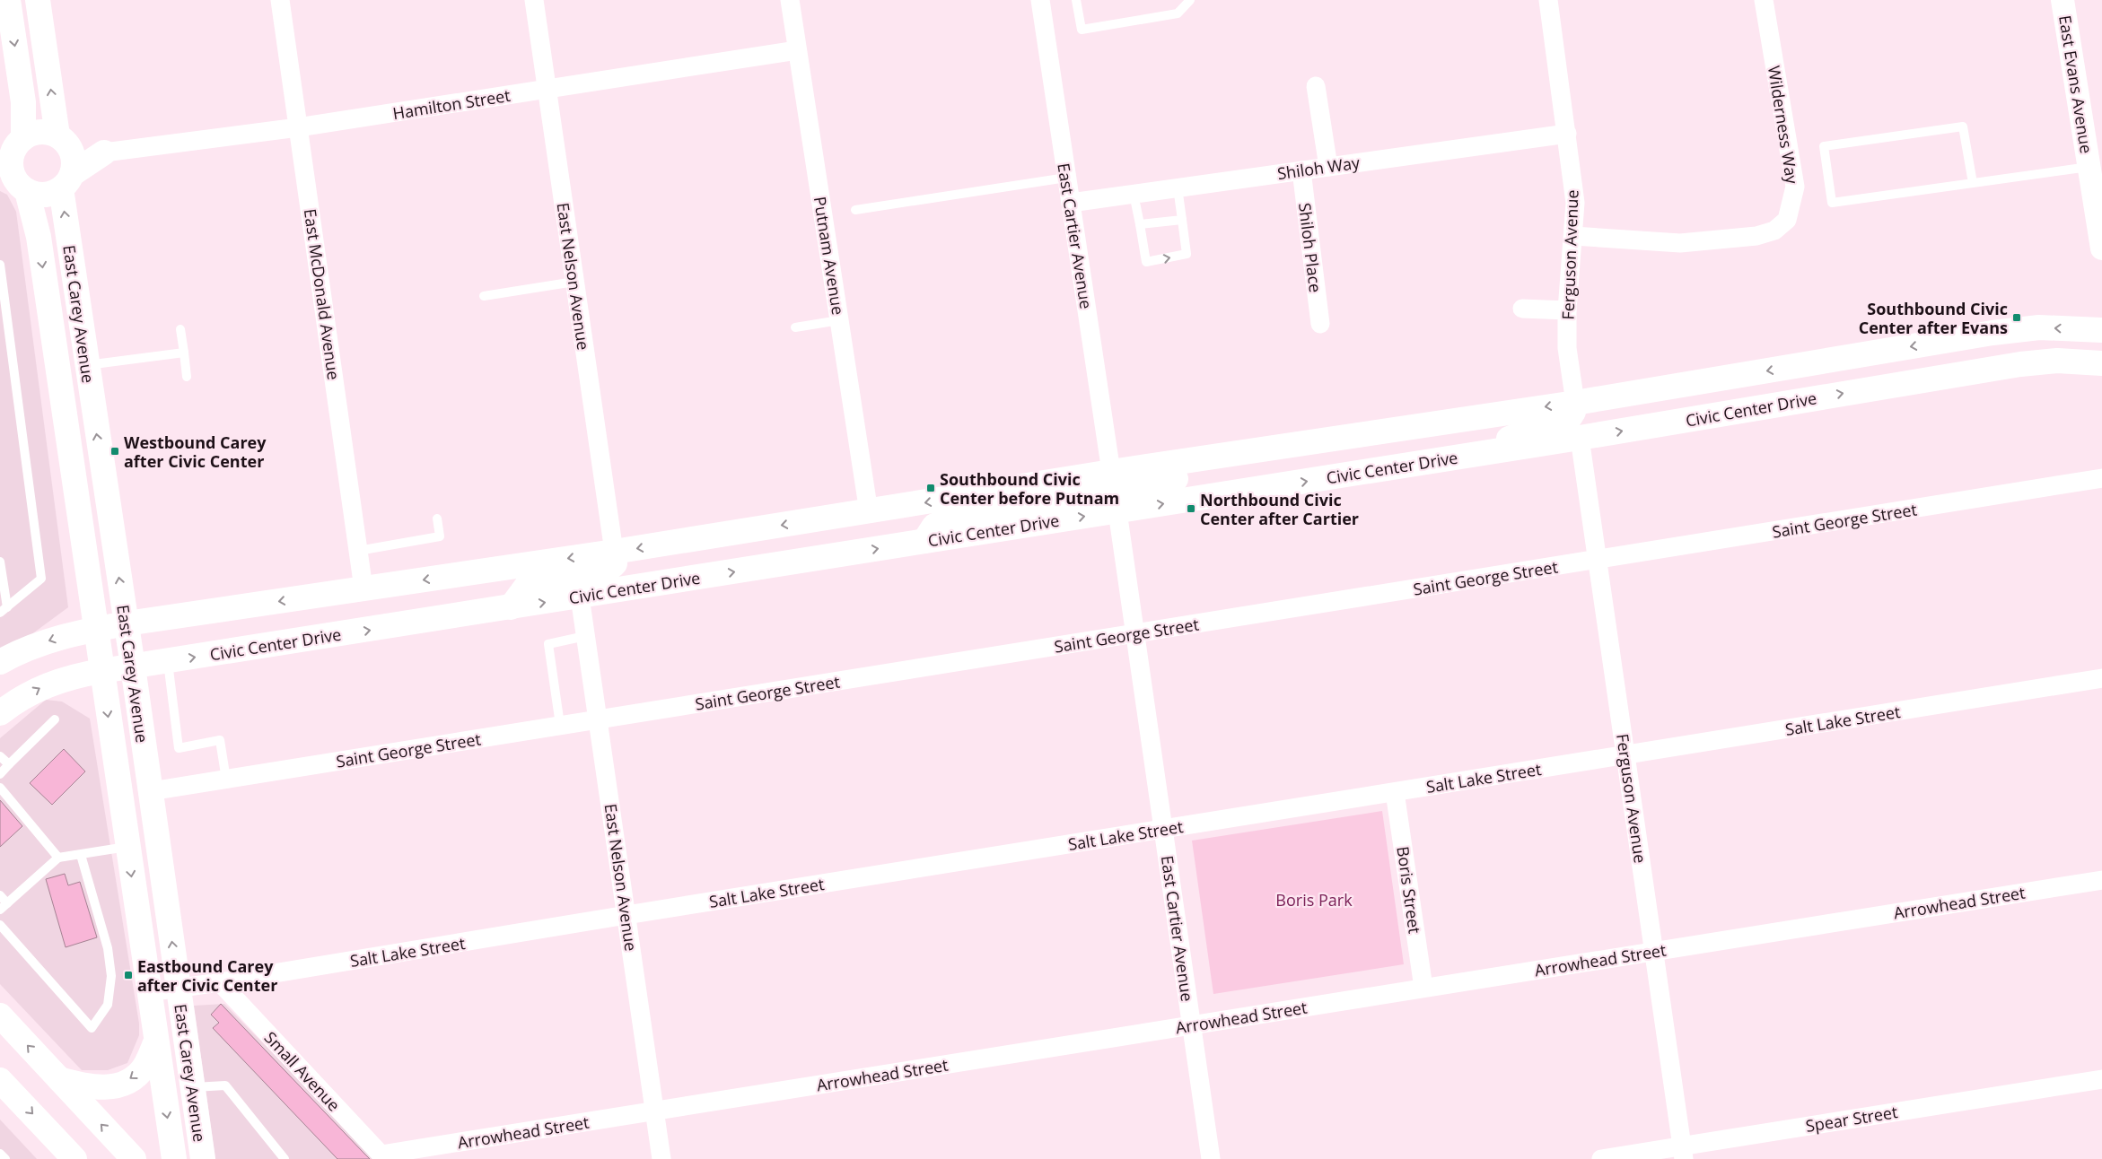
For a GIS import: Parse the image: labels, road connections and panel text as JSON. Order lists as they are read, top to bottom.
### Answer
{
  "streets": {
    "main road": ["East Carey Avenue", "Civic Center Drive"],
    "street": [
      "East Evans Avenue",
      "Hamilton Street",
      "Wilderness Way",
      "Shiloh Way",
      "East Cartier Avenue",
      "Shiloh Place",
      "Ferguson Avenue",
      "Putnam Avenue",
      "East Nelson Avenue",
      "East McDonald Avenue",
      "Saint George Street",
      "Salt Lake Street",
      "Boris Street",
      "Arrowhead Street",
      "Small Avenue",
      "Spear Street"
    ]
  },
  "crossings": [
    ["Hamilton Street", "Putnam Avenue"],
    ["Hamilton Street", "East Nelson Avenue"],
    ["Hamilton Street", "East McDonald Avenue"],
    ["Wilderness Way", "Ferguson Avenue"],
    ["Shiloh Way", "East Cartier Avenue"],
    ["Shiloh Way", "Shiloh Place"],
    ["Shiloh Way", "Ferguson Avenue"],
    ["East Cartier Avenue", "Civic Center Drive"],
    ["East Cartier Avenue", "Saint George Street"],
    ["East Cartier Avenue", "Salt Lake Street"],
    ["East Cartier Avenue", "Arrowhead Street"],
    ["Ferguson Avenue", "Civic Center Drive"],
    ["Ferguson Avenue", "Saint George Street"],
    ["Ferguson Avenue", "Salt Lake Street"],
    ["Ferguson Avenue", "Arrowhead Street"],
    ["Ferguson Avenue", "Spear Street"],
    ["East Nelson Avenue", "Civic Center Drive"],
    ["East Nelson Avenue", "Saint George Street"],
    ["East Nelson Avenue", "Salt Lake Street"],
    ["East Nelson Avenue", "Arrowhead Street"],
    ["East Carey Avenue", "Civic Center Drive"],
    ["East Carey Avenue", "Saint George Street"],
    ["East Carey Avenue", "Salt Lake Street"],
    ["Salt Lake Street", "Boris Street"],
    ["Salt Lake Street", "Small Avenue"],
    ["Boris Street", "Arrowhead Street"],
    ["Arrowhead Street", "Small Avenue"]
  ],
  "parks": ["Boris Park"],
  "places": {
    "transit": [
      "Southbound Civic Center after Evans",
      "Westbound Carey after Civic Center",
      "Southbound Civic Center before Putnam",
      "Northbound Civic Center after Cartier",
      "Eastbound Carey after Civic Center"
    ]
  }
}
